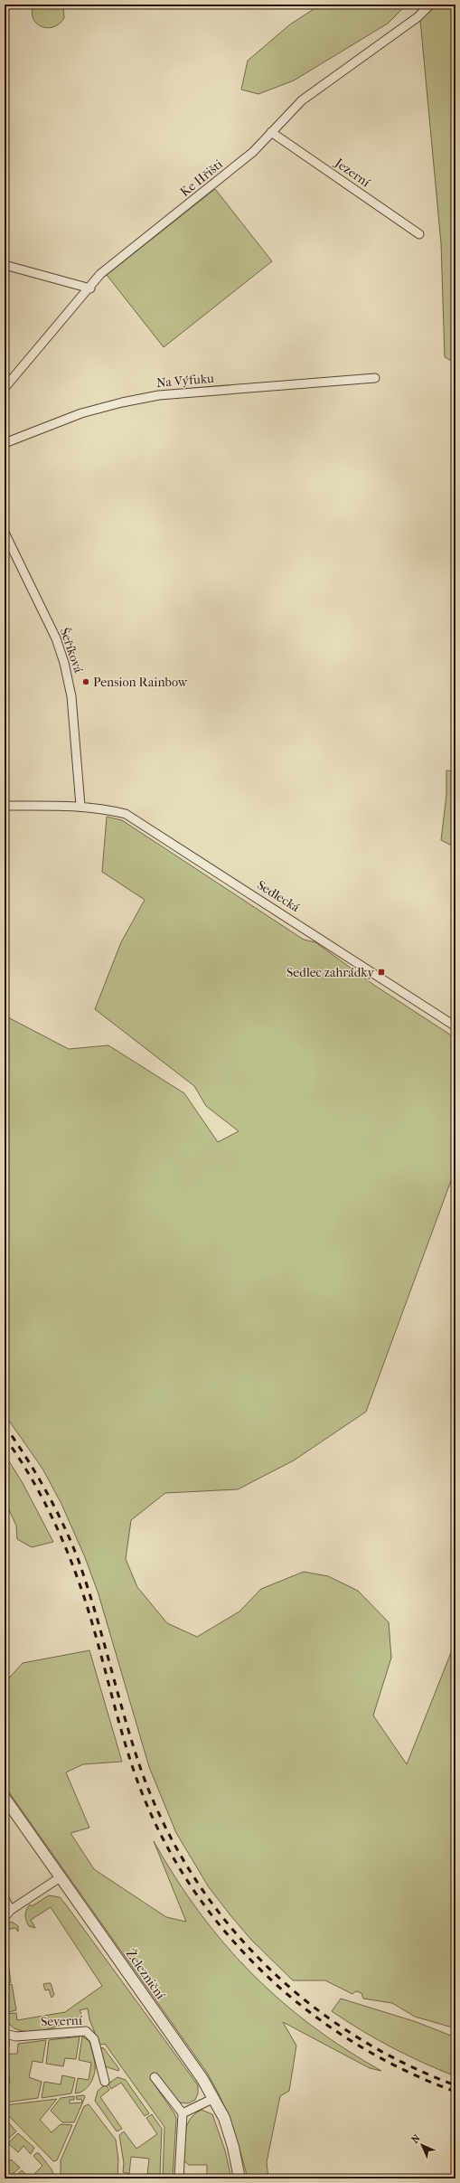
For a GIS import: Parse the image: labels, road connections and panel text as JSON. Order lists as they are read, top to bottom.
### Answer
{
  "streets": {
    "street": [
      "Jezerní",
      "Ke Hřišti",
      "Na Výfuku",
      "Šeříková",
      "Sedlecká",
      "Železniční",
      "Severní"
    ]
  },
  "crossings": [
    ["Jezerní", "Ke Hřišti"],
    ["Šeříková", "Sedlecká"]
  ],
  "places": {
    "other": ["Pension Rainbow"],
    "transit": ["Sedlec zahrádky"]
  },
  "north": "top left"
}
